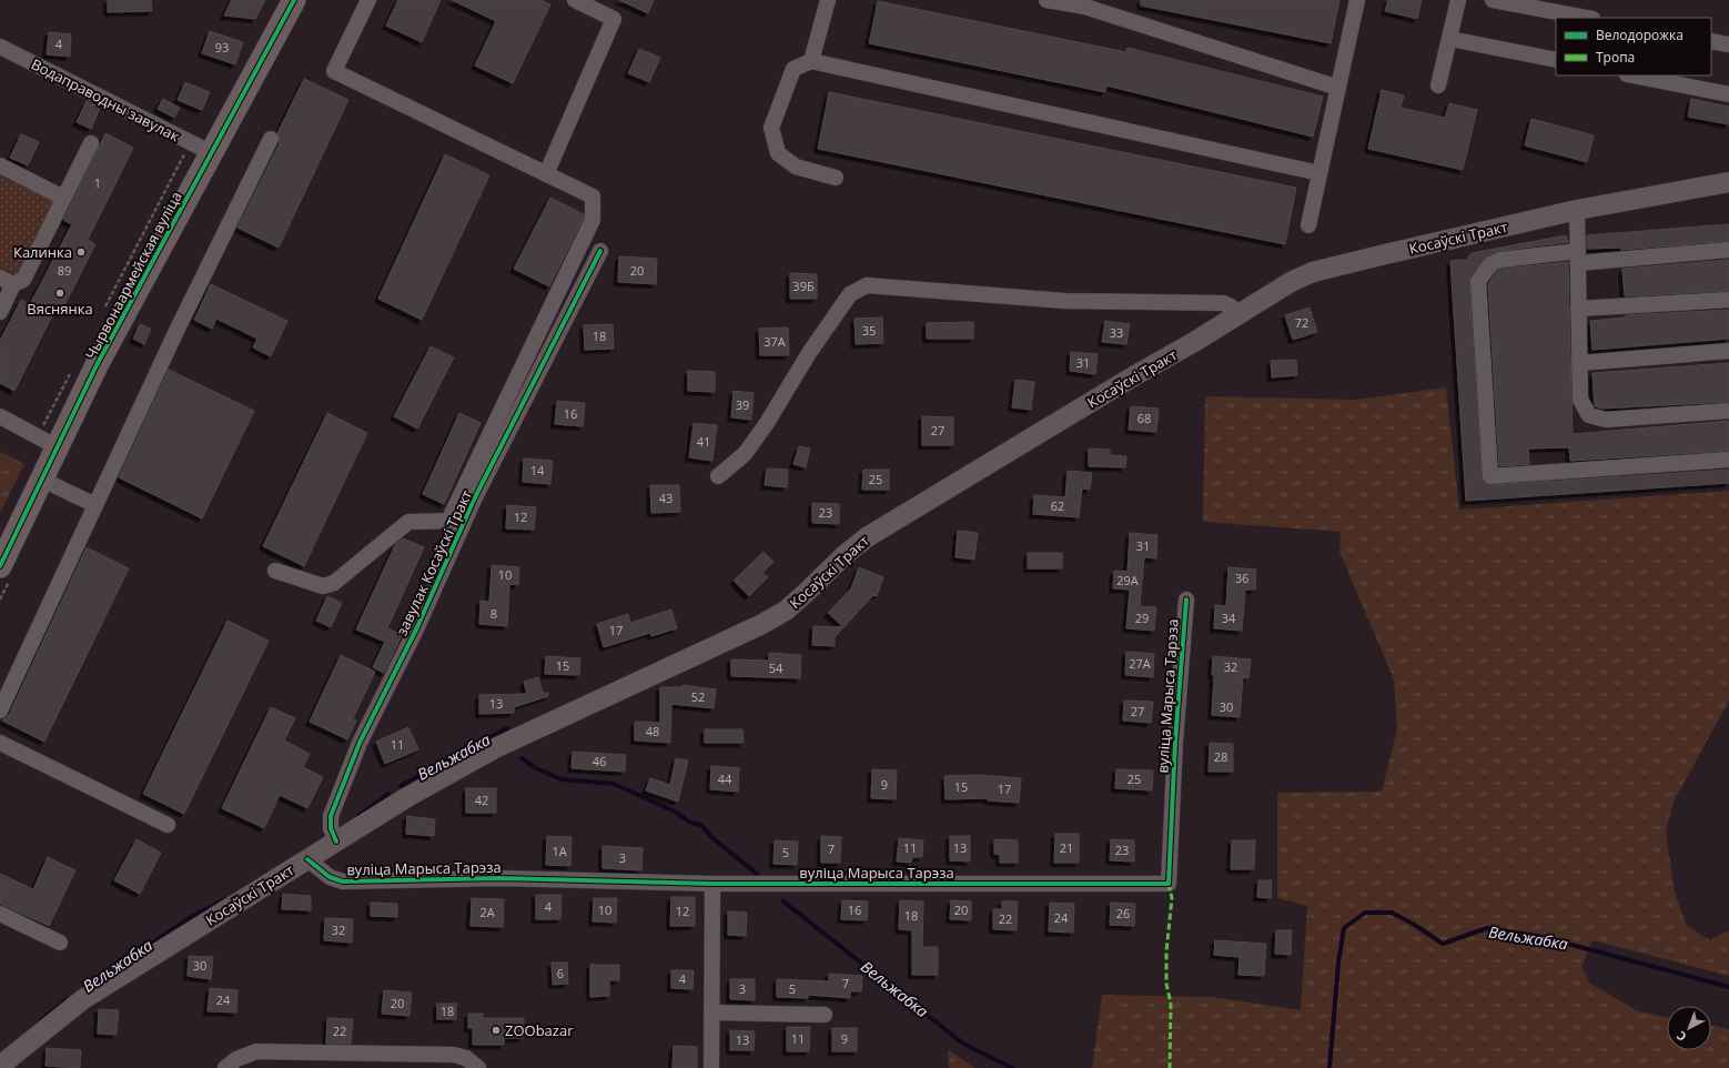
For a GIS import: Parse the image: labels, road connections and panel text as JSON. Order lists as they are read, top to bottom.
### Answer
{
  "streets": {
    "highway": ["Чырвонаармейская вуліца"],
    "main road": ["Косаўскі Тракт"],
    "street": ["Водаправодны завулак", "завулак Косаўскі Тракт", "вуліца Марыса Тарэза"]
  },
  "crossings": [
    ["Водаправодны завулак", "Чырвонаармейская вуліца"],
    ["Косаўскі Тракт", "завулак Косаўскі Тракт"],
    ["Косаўскі Тракт", "вуліца Марыса Тарэза"]
  ],
  "water": ["Вельжабка"],
  "places": ["Калинка", "Вяснянка", "ZOObazar"],
  "house_numbers": [
    "4",
    "93",
    "1",
    "89",
    "20",
    "39Б",
    "72",
    "35",
    "33",
    "18",
    "37А",
    "31",
    "39",
    "16",
    "68",
    "27",
    "41",
    "14",
    "25",
    "43",
    "62",
    "23",
    "12",
    "31",
    "10",
    "36",
    "29А",
    "8",
    "29",
    "34",
    "17",
    "27А",
    "15",
    "32",
    "54",
    "52",
    "13",
    "30",
    "27",
    "48",
    "11",
    "28",
    "46",
    "44",
    "25",
    "9",
    "15",
    "17",
    "42",
    "11",
    "13",
    "21",
    "7",
    "23",
    "1А",
    "5",
    "3",
    "4",
    "10",
    "16",
    "20",
    "12",
    "2А",
    "26",
    "18",
    "24",
    "22",
    "32",
    "30",
    "6",
    "4",
    "7",
    "3",
    "5",
    "24",
    "20",
    "18",
    "22",
    "11",
    "9",
    "13"
  ],
  "legend": ["Велодорожка", "Тропа"],
  "north": "bottom left"
}
